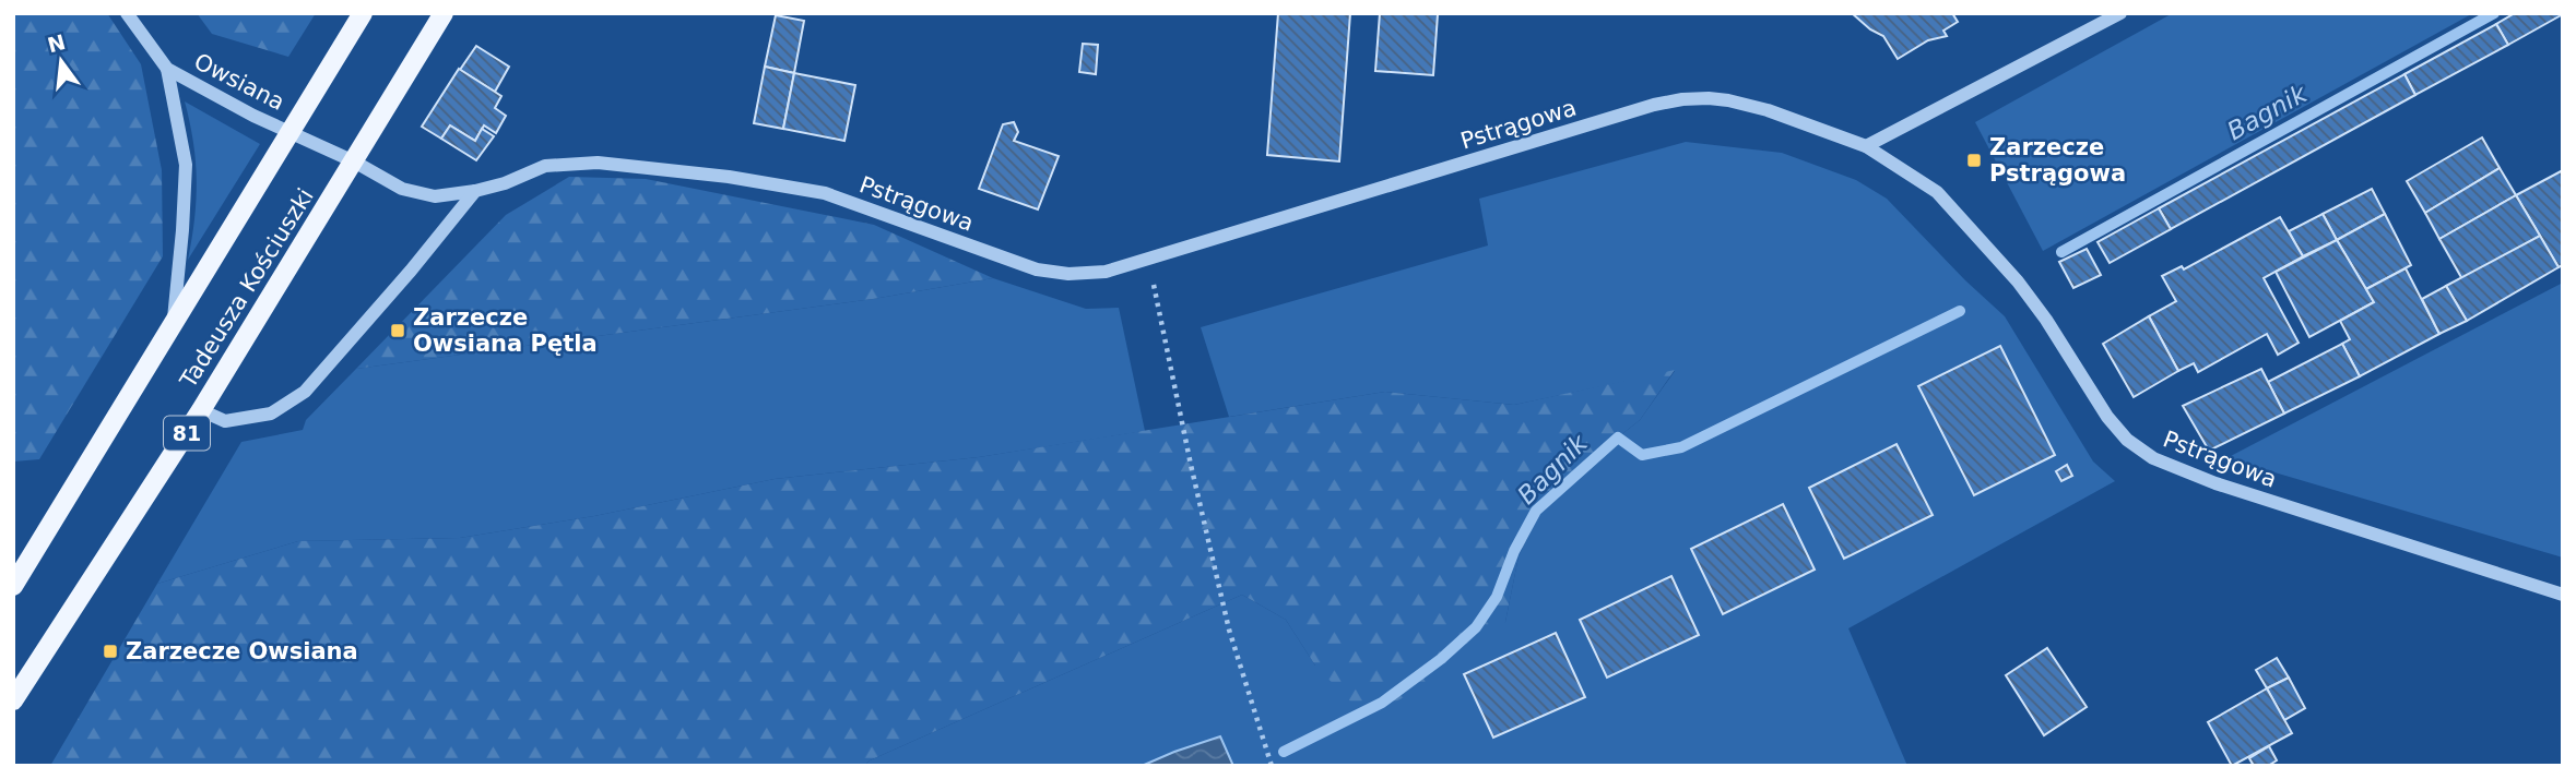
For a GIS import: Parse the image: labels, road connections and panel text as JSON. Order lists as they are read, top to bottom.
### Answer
{
  "streets": {
    "main road": ["Tadeusza Kościuszki", "81"],
    "street": ["Owsiana", "Pstrągowa"]
  },
  "crossings": [
    ["Owsiana", "Pstrągowa"],
    ["Owsiana", "Tadeusza Kościuszki"],
    ["Pstrągowa", "Tadeusza Kościuszki"]
  ],
  "water": ["Bagnik"],
  "places": {
    "transit": ["Zarzecze Pstrągowa", "Zarzecze Owsiana Pętla", "Zarzecze Owsiana"]
  },
  "north": "top"
}
